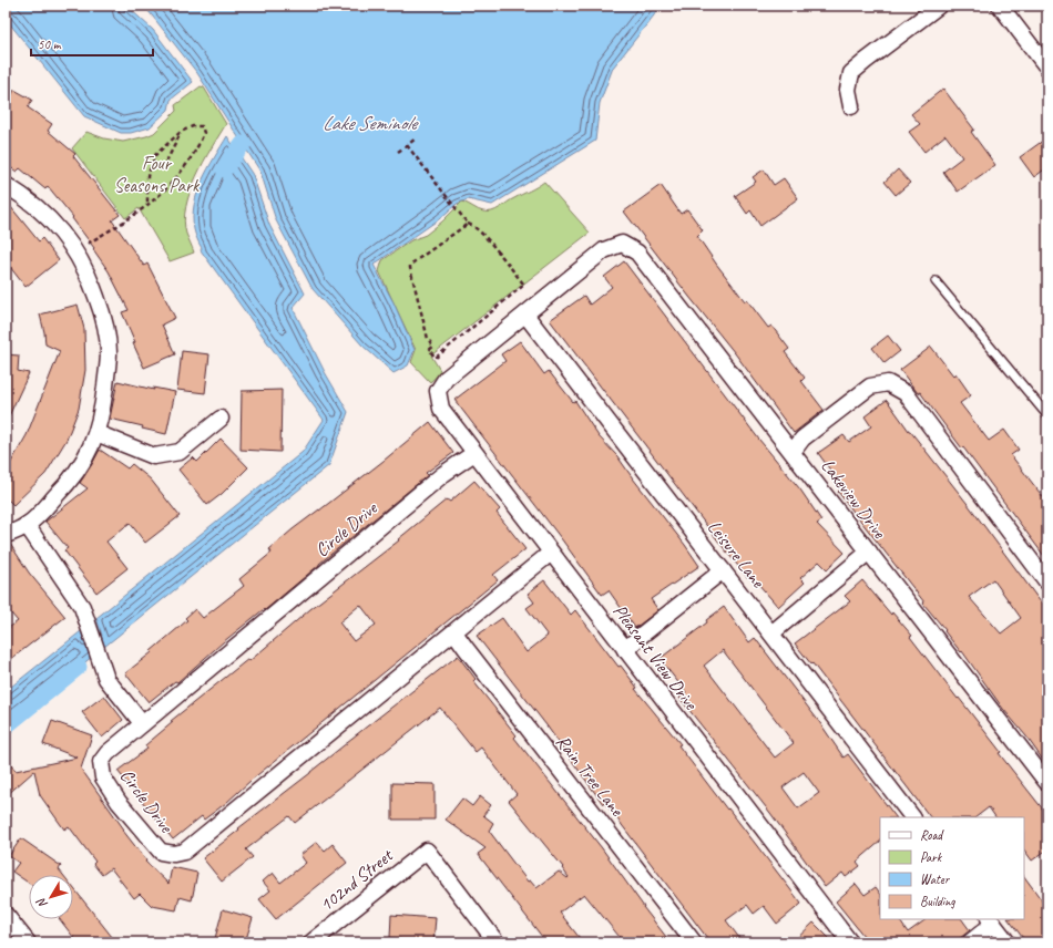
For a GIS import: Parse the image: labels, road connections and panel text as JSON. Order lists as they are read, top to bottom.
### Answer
{
  "streets": {
    "street": [
      "Lakeview Drive",
      "Circle Drive",
      "Leisure Lane",
      "Pleasant View Drive",
      "Rain Tree Lane",
      "102nd Street"
    ]
  },
  "crossings": [
    ["Lakeview Drive", "Leisure Lane"],
    ["Lakeview Drive", "Pleasant View Drive"],
    ["Circle Drive", "Pleasant View Drive"],
    ["Circle Drive", "Rain Tree Lane"],
    ["Leisure Lane", "Pleasant View Drive"]
  ],
  "water": ["Lake Seminole"],
  "parks": ["Four Seasons Park"],
  "legend": [
    "Road",
    "Park",
    "Water",
    "Building"
  ],
  "scale_bar": "50 m",
  "north": "bottom left"
}
